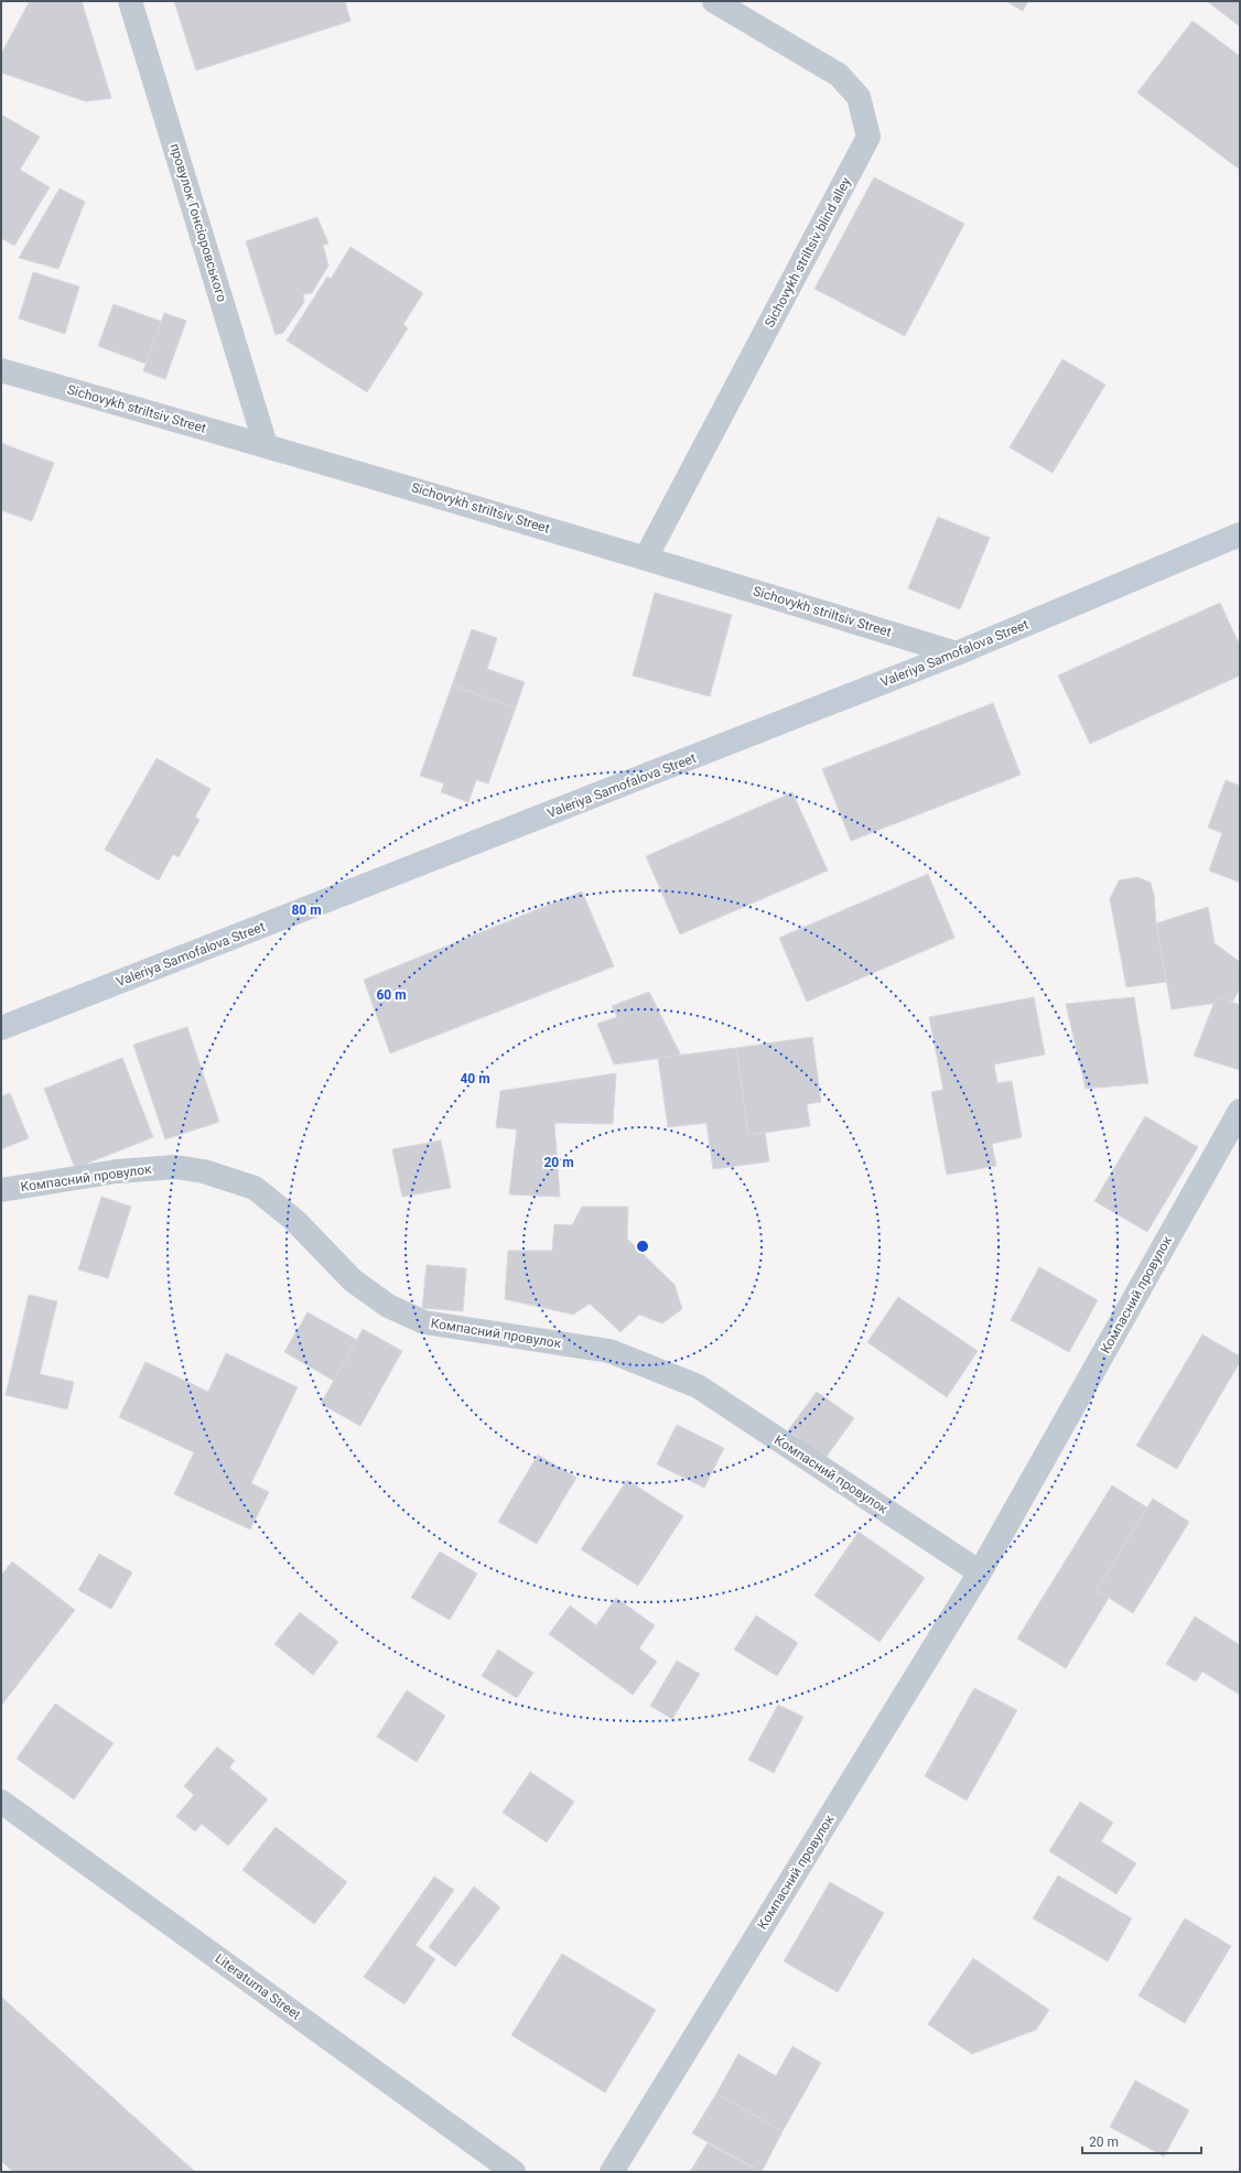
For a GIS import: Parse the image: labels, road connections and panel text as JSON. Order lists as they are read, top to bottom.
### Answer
{
  "streets": {
    "street": [
      "провулок Гонсіоровського",
      "Sichovykh striltsiv blind alley",
      "Sichovykh striltsiv Street",
      "Valeriya Samofalova Street",
      "Компасний провулок",
      "Literaturna Street"
    ]
  },
  "crossings": [
    ["провулок Гонсіоровського", "Sichovykh striltsiv Street"],
    ["Sichovykh striltsiv blind alley", "Sichovykh striltsiv Street"],
    ["Sichovykh striltsiv Street", "Valeriya Samofalova Street"]
  ],
  "scale_bar": "20 m",
  "rings": [
    "80 m",
    "60 m",
    "40 m",
    "20 m"
  ]
}
